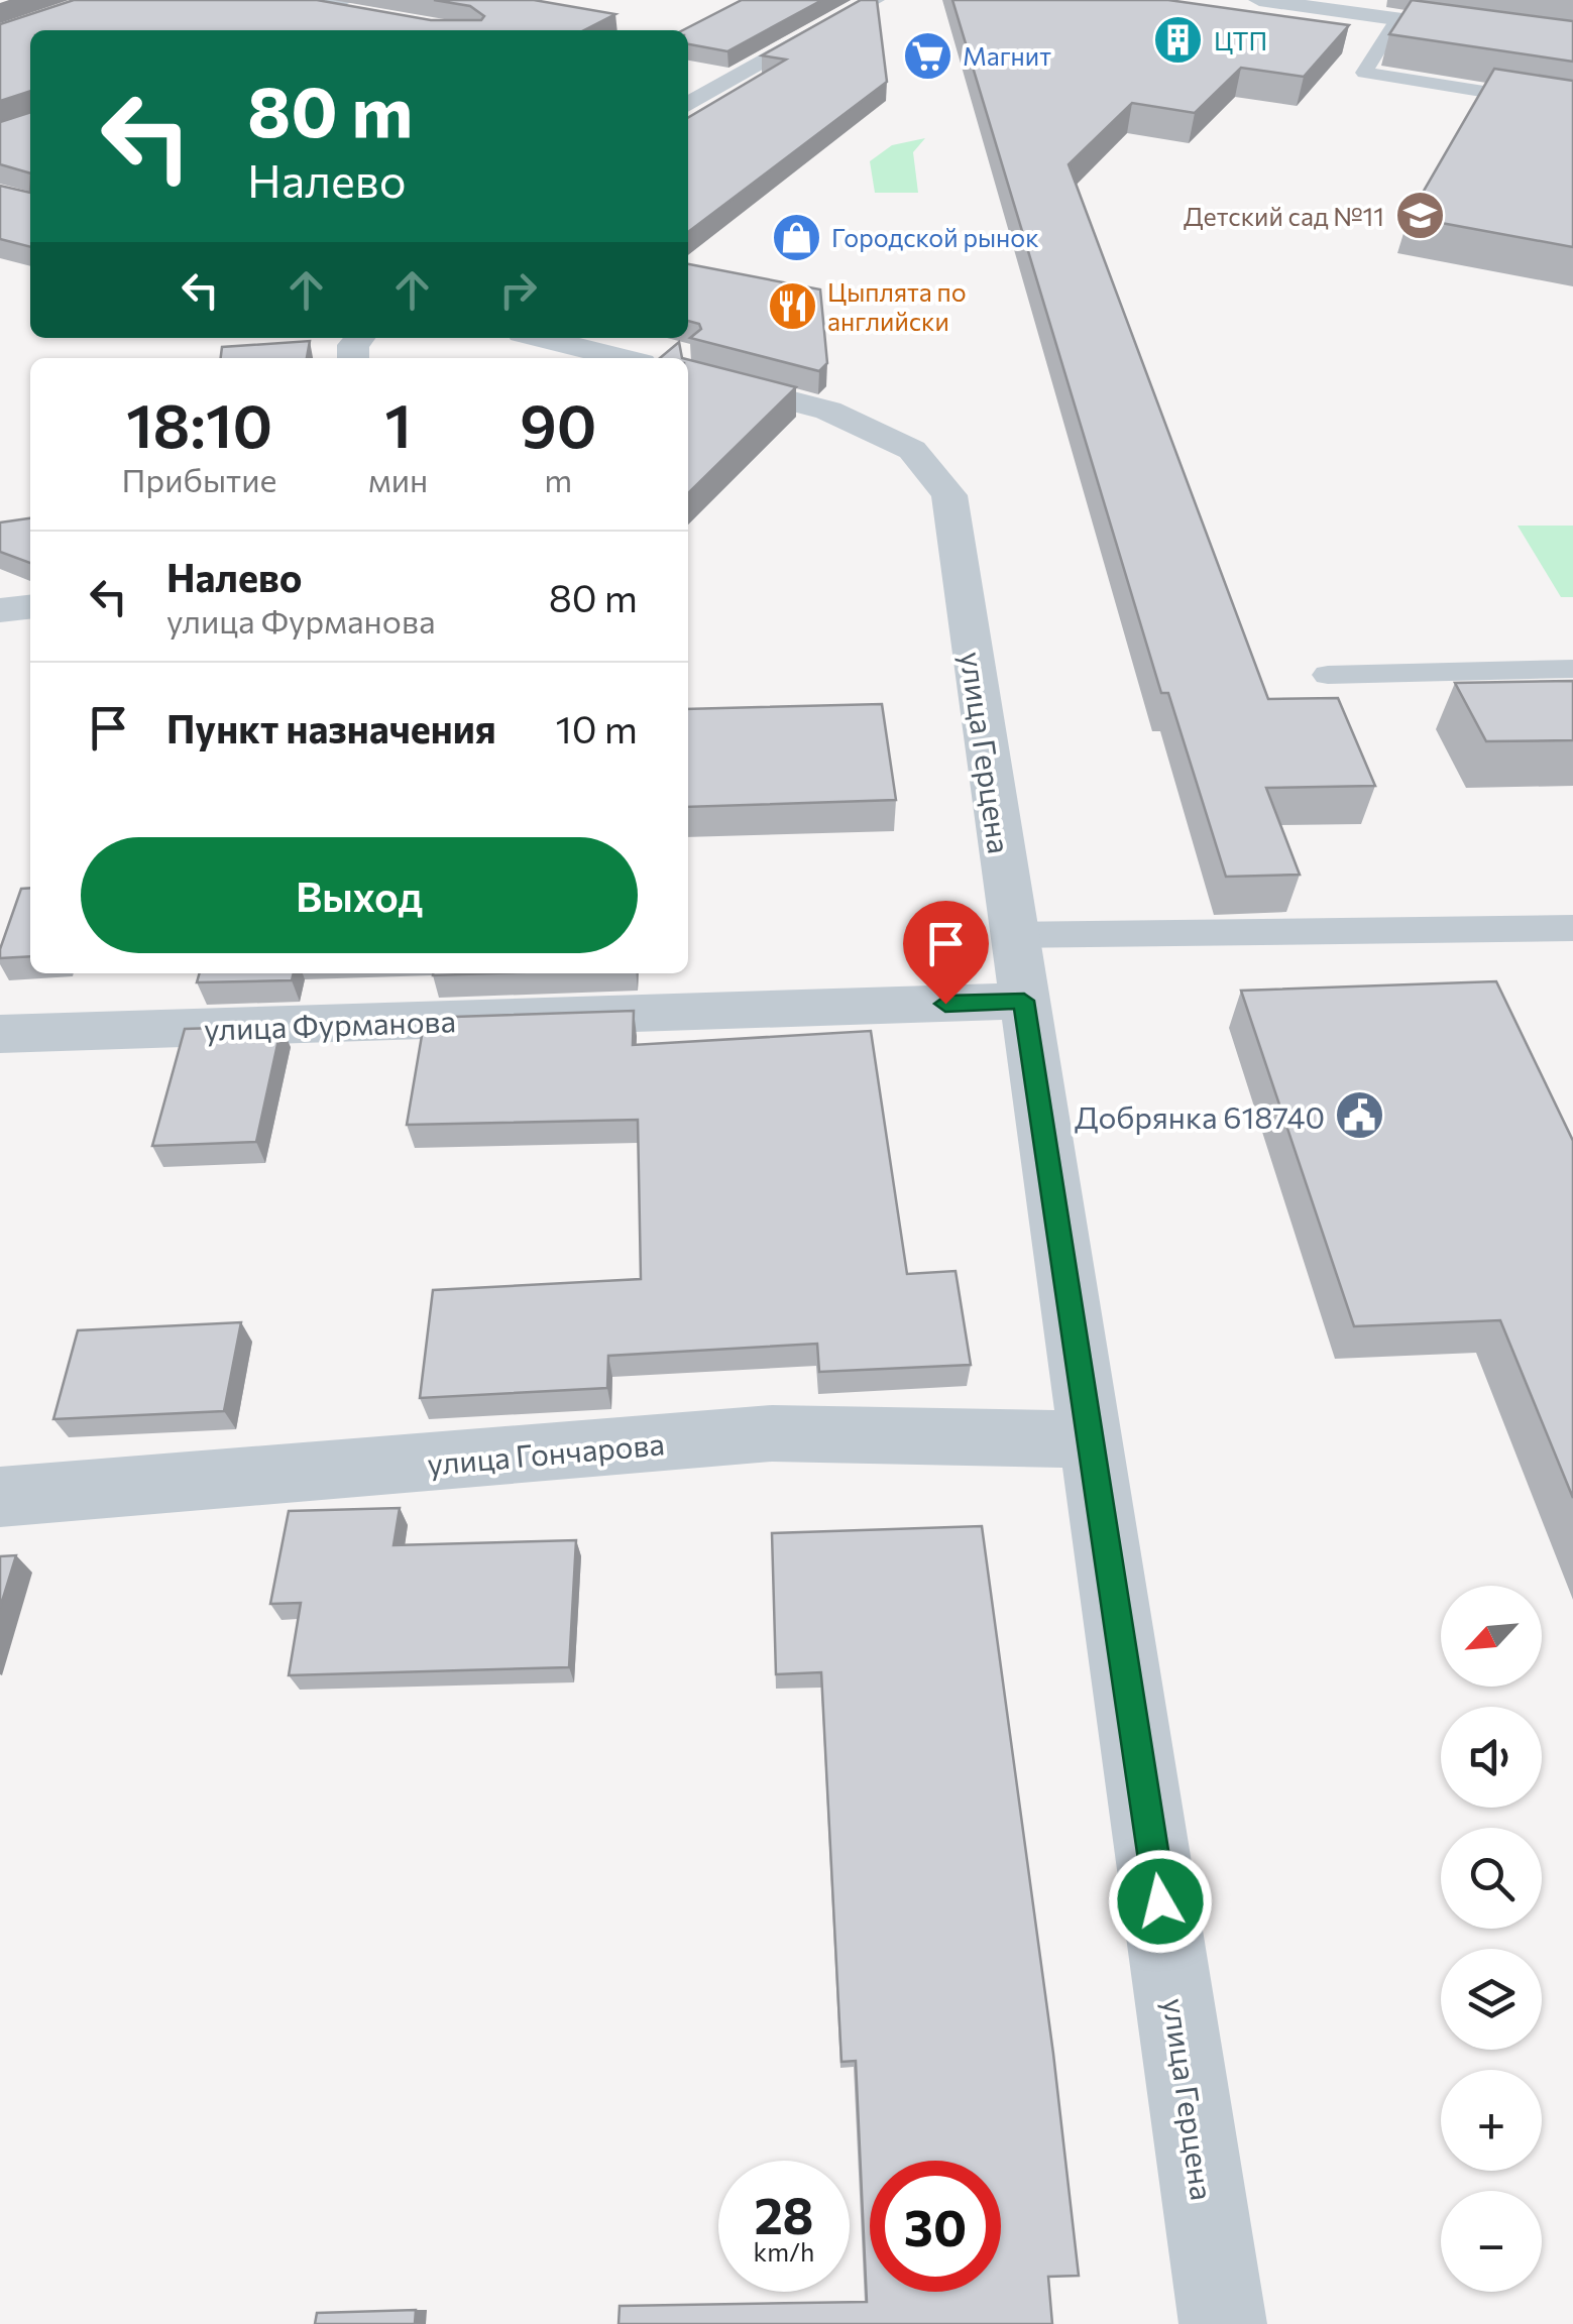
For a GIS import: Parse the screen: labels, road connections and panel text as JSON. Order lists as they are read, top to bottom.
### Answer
{
  "streets": {
    "street": ["улица Герцена", "улица Фурманова", "улица Гончарова"]
  },
  "crossings": [
    ["улица Герцена", "улица Фурманова"],
    ["улица Герцена", "улица Гончарова"]
  ],
  "places": {
    "building": ["ЦТП"],
    "supermarket": ["Магнит"],
    "school or university": ["Детский сад №11"],
    "shop": ["Городской рынок"],
    "restaurant": ["Цыплята по английски"],
    "public building": ["Добрянка 618740"]
  },
  "north": "bottom left",
  "page": {
    "turn": ["80 m", "Налево"],
    "eta": [
      "18:10",
      "Прибытие",
      "1",
      "мин",
      "90",
      "m"
    ],
    "list": [
      {
        "name": "Налево",
        "note": "улица Фурманова",
        "value": "80 m"
      },
      {
        "name": "Пункт назначения",
        "value": "10 m"
      }
    ],
    "buttons": "Выход",
    "map_buttons": ["+", "−"],
    "speed": "28 km/h",
    "limit": "30"
  }
}
